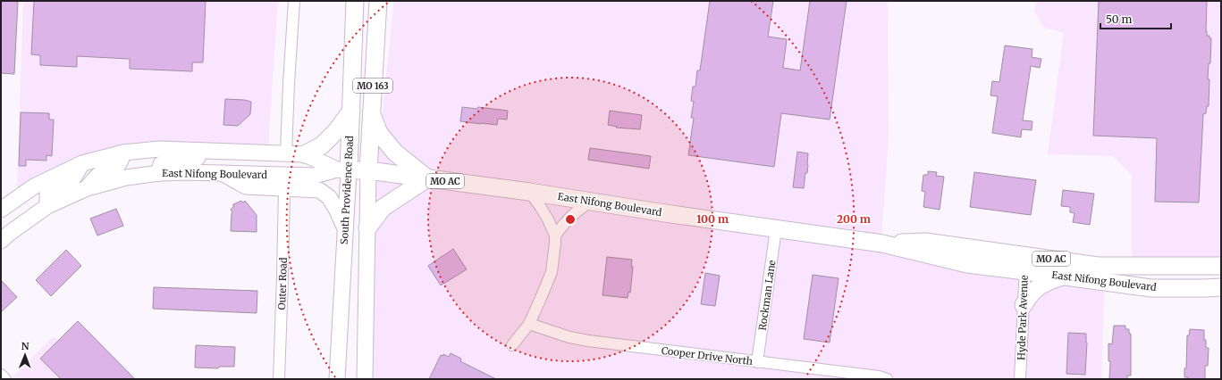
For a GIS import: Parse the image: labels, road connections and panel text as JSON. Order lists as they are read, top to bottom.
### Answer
{
  "streets": {
    "main road": [
      "MO 163",
      "East Nifong Boulevard",
      "MO AC",
      "South Providence Road"
    ],
    "street": [
      "Outer Road",
      "Rockman Lane",
      "Hyde Park Avenue",
      "Cooper Drive North"
    ]
  },
  "crossings": [
    ["East Nifong Boulevard", "South Providence Road"],
    ["East Nifong Boulevard", "Rockman Lane"],
    ["East Nifong Boulevard", "Hyde Park Avenue"],
    ["Rockman Lane", "Cooper Drive North"]
  ],
  "scale_bar": "50 m",
  "north": "top",
  "rings": ["100 m", "200 m"]
}
